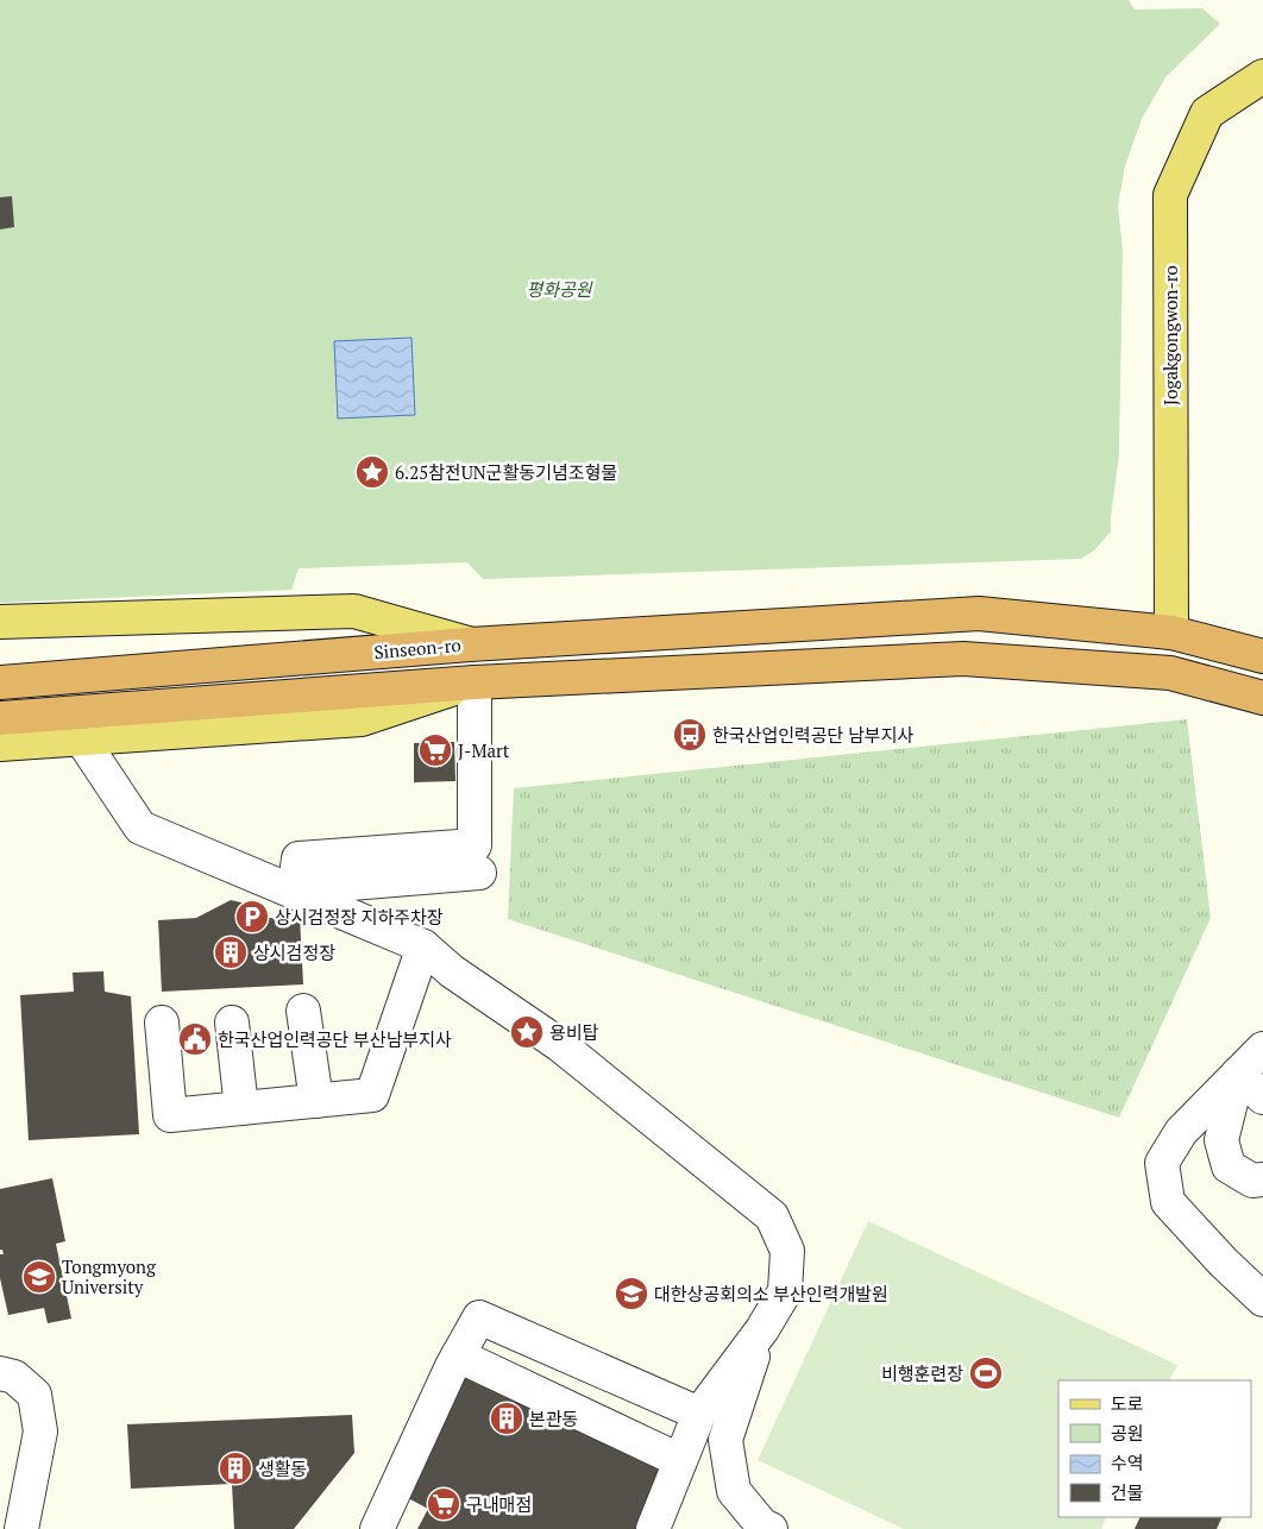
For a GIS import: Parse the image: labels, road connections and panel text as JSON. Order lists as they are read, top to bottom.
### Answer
{
  "streets": {
    "highway": ["Sinseon-ro"],
    "main road": ["Jogakgongwon-ro"]
  },
  "parks": ["평화공원"],
  "places": {
    "place": ["6.25참전UN군활동기념조형물", "용비탑"],
    "bus stop": ["한국산업인력공단 남부지사"],
    "supermarket": ["J-Mart", "구내매점"],
    "parking": ["상시검정장 지하주차장"],
    "building": ["상시검정장", "본관동", "생활동"],
    "public building": ["한국산업인력공단 부산남부지사"],
    "school or university": ["Tongmyong University", "대한상공회의소 부산인력개발원"],
    "sports": ["비행훈련장"]
  },
  "legend": [
    "도로",
    "공원",
    "수역",
    "건물"
  ]
}
